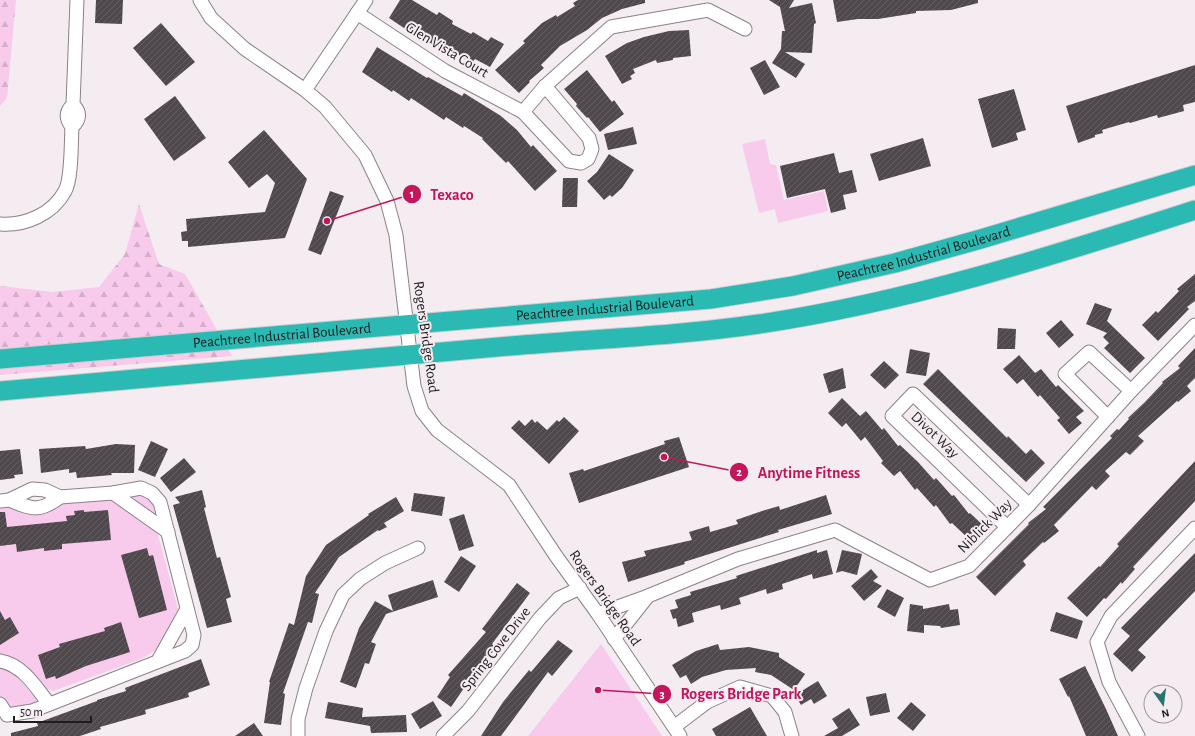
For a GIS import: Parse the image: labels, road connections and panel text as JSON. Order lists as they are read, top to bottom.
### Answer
{
  "streets": {
    "highway": ["Peachtree Industrial Boulevard"],
    "street": [
      "Glen Vista Court",
      "Rogers Bridge Road",
      "Divot Way",
      "Niblick Way",
      "Spring Cove Drive"
    ]
  },
  "crossings": [
    ["Peachtree Industrial Boulevard", "Rogers Bridge Road"],
    ["Rogers Bridge Road", "Niblick Way"],
    ["Rogers Bridge Road", "Spring Cove Drive"],
    ["Divot Way", "Niblick Way"]
  ],
  "places": ["Texaco", "Anytime Fitness", "Rogers Bridge Park"],
  "scale_bar": "50 m",
  "north": "bottom"
}
